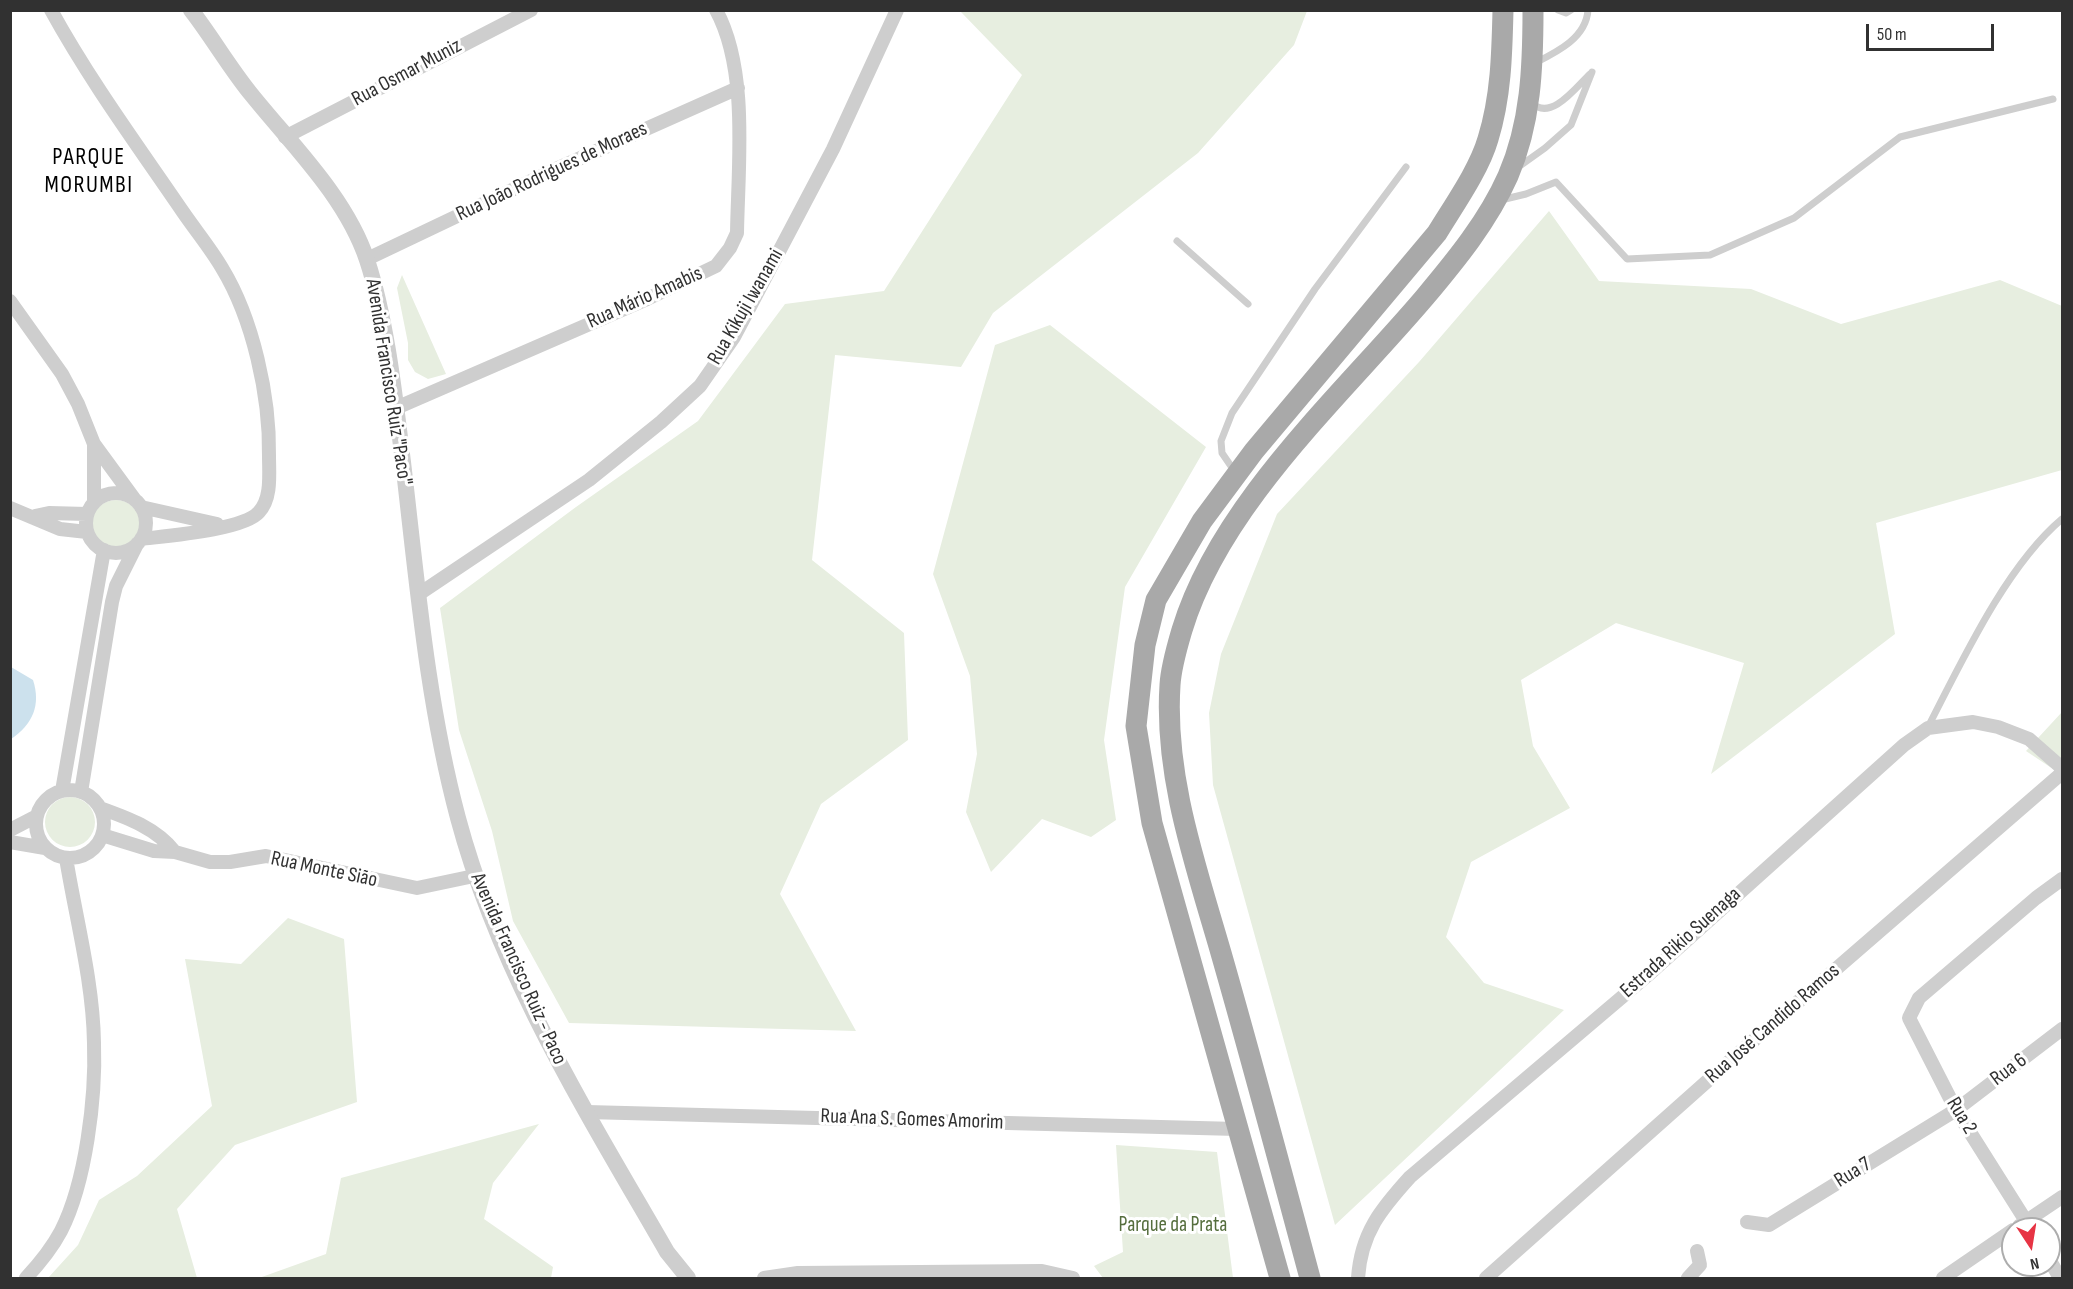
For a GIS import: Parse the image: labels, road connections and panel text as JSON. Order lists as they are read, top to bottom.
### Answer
{
  "streets": {
    "street": [
      "Rua Osmar Muniz",
      "Rua João Rodrigues de Moraes",
      "Rua Mário Amabis",
      "Rua Kikuji Iwanami",
      "Avenida Francisco Ruiz \"Paco\"",
      "Rua Monte Sião",
      "Estrada Rikio Suenaga",
      "Avenida Francisco Ruiz - Paco",
      "Rua José Candido Ramos",
      "Rua 6",
      "Rua 2",
      "Rua Ana S. Gomes Amorim",
      "Rua 7"
    ]
  },
  "crossings": [
    ["Rua Osmar Muniz", "Avenida Francisco Ruiz \"Paco\""],
    ["Rua João Rodrigues de Moraes", "Rua Mário Amabis"],
    ["Rua João Rodrigues de Moraes", "Avenida Francisco Ruiz \"Paco\""],
    ["Rua Mário Amabis", "Avenida Francisco Ruiz \"Paco\""],
    ["Rua Kikuji Iwanami", "Avenida Francisco Ruiz \"Paco\""],
    ["Rua Kikuji Iwanami", "Avenida Francisco Ruiz - Paco"],
    ["Avenida Francisco Ruiz \"Paco\"", "Avenida Francisco Ruiz - Paco"],
    ["Rua Monte Sião", "Avenida Francisco Ruiz - Paco"],
    ["Avenida Francisco Ruiz - Paco", "Rua Ana S. Gomes Amorim"],
    ["Rua 6", "Rua 2"],
    ["Rua 6", "Rua 7"],
    ["Rua 2", "Rua 7"]
  ],
  "districts": ["PARQUE MORUMBI"],
  "parks": ["Parque da Prata"],
  "scale_bar": "50 m",
  "north": "bottom"
}
